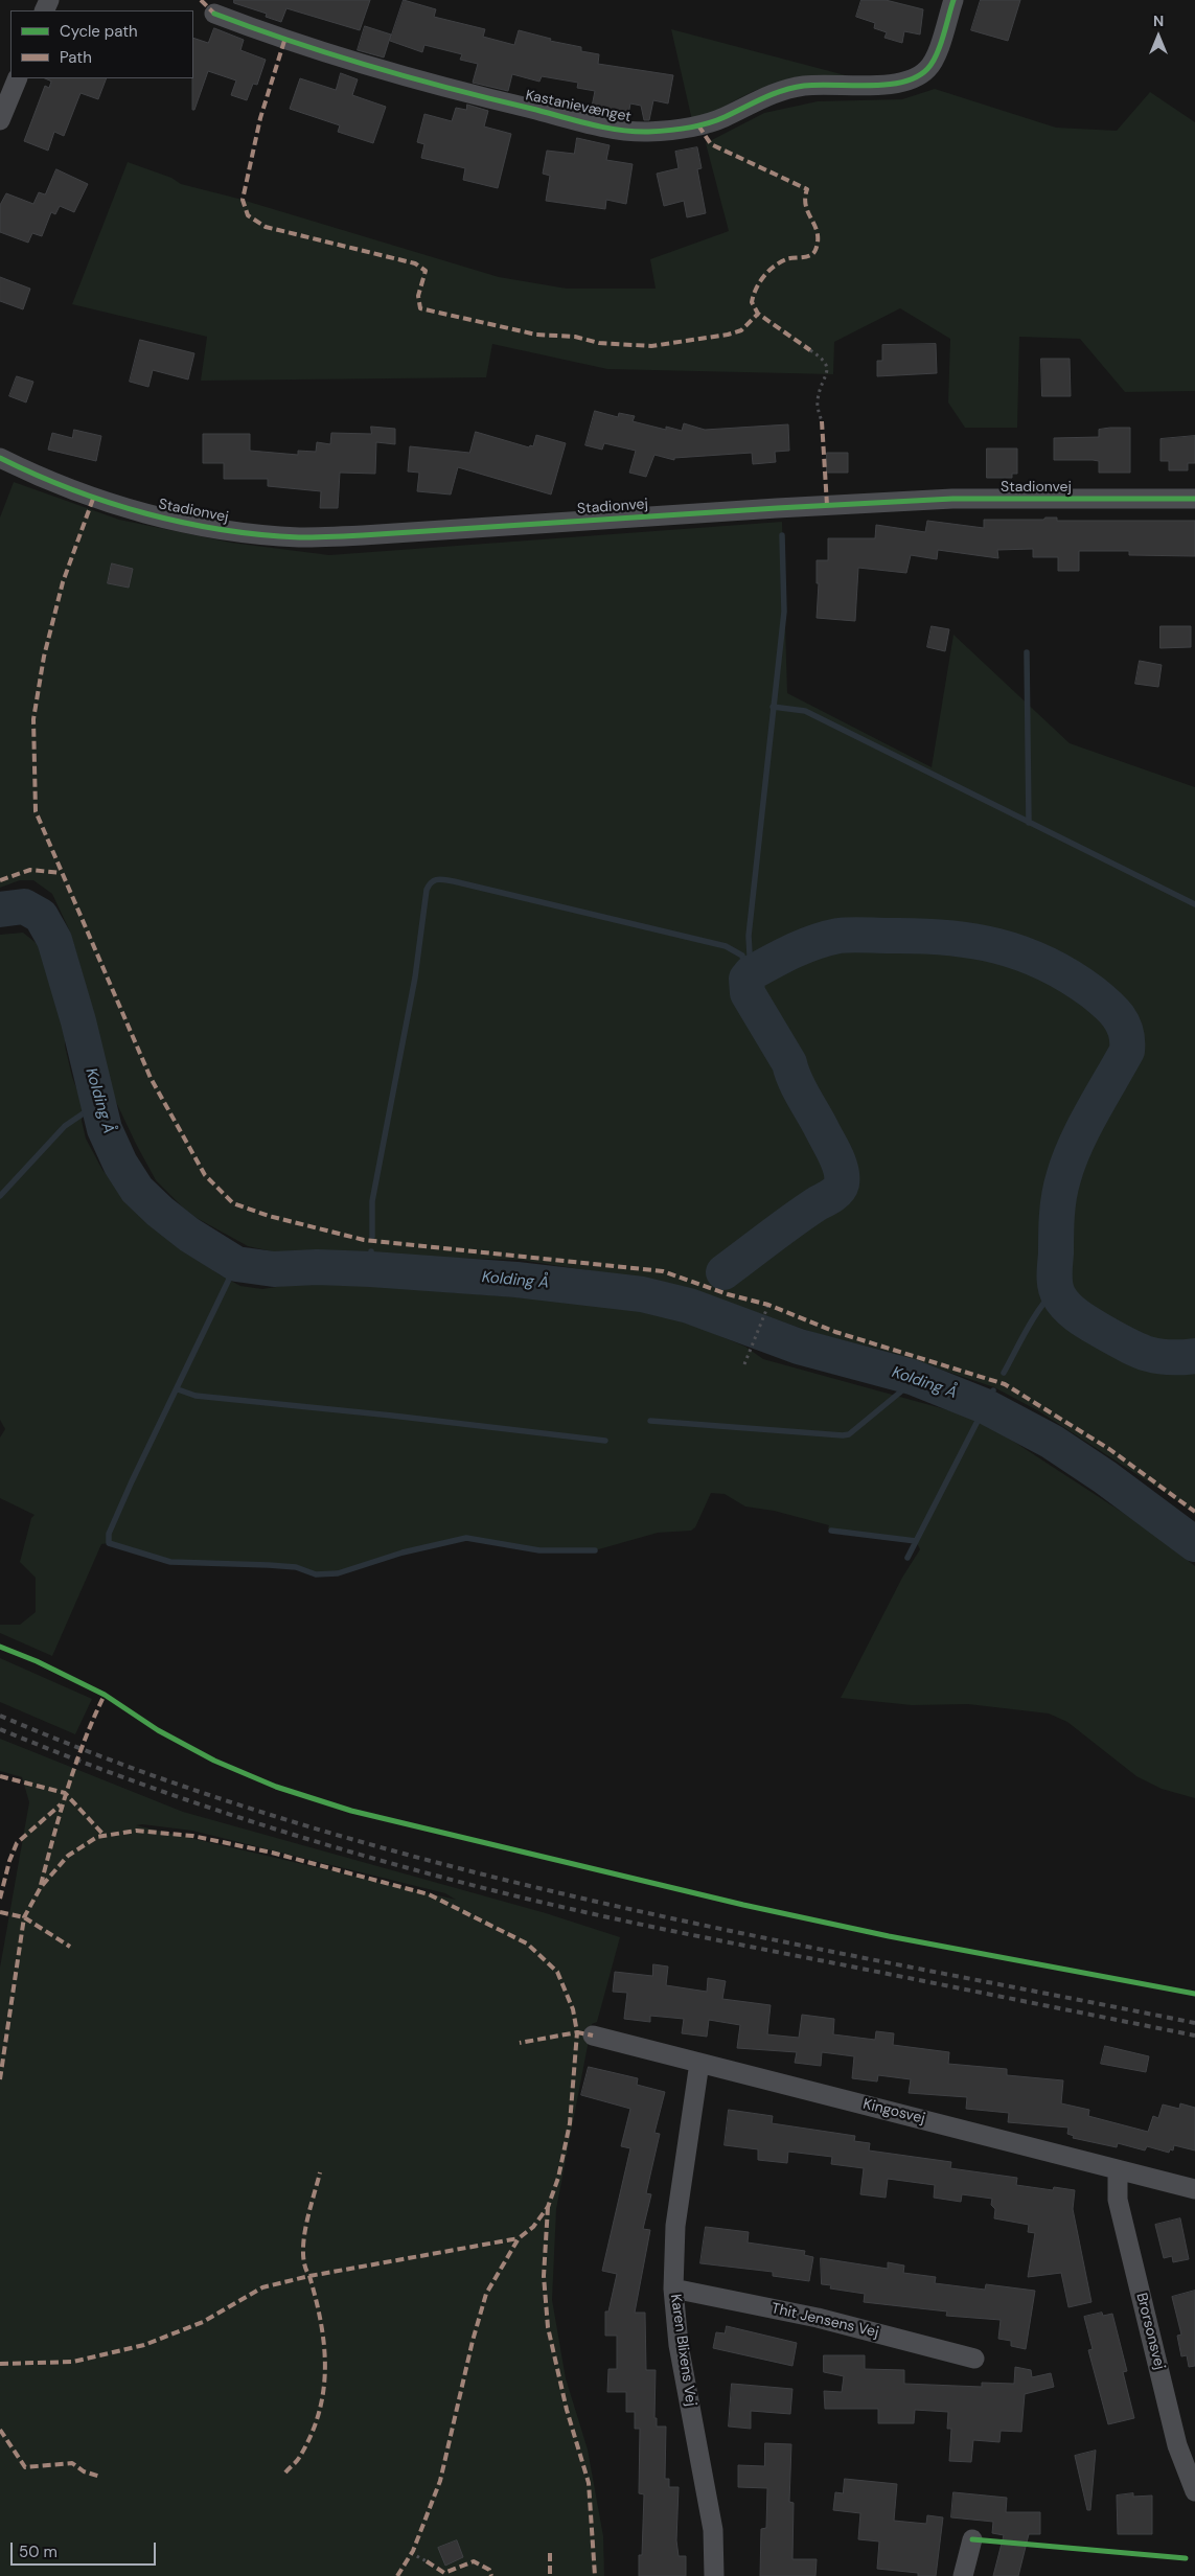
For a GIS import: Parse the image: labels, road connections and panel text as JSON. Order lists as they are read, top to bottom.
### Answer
{
  "streets": {
    "street": [
      "Kastanievænget",
      "Stadionvej",
      "Kingosvej",
      "Thit Jensens Vej",
      "Brorsonsvej",
      "Karen Blixens Vej"
    ]
  },
  "crossings": [
    ["Kingosvej", "Brorsonsvej"],
    ["Kingosvej", "Karen Blixens Vej"],
    ["Thit Jensens Vej", "Karen Blixens Vej"]
  ],
  "water": ["Kolding Å"],
  "legend": ["Cycle path", "Path"],
  "scale_bar": "50 m",
  "north": "top"
}
